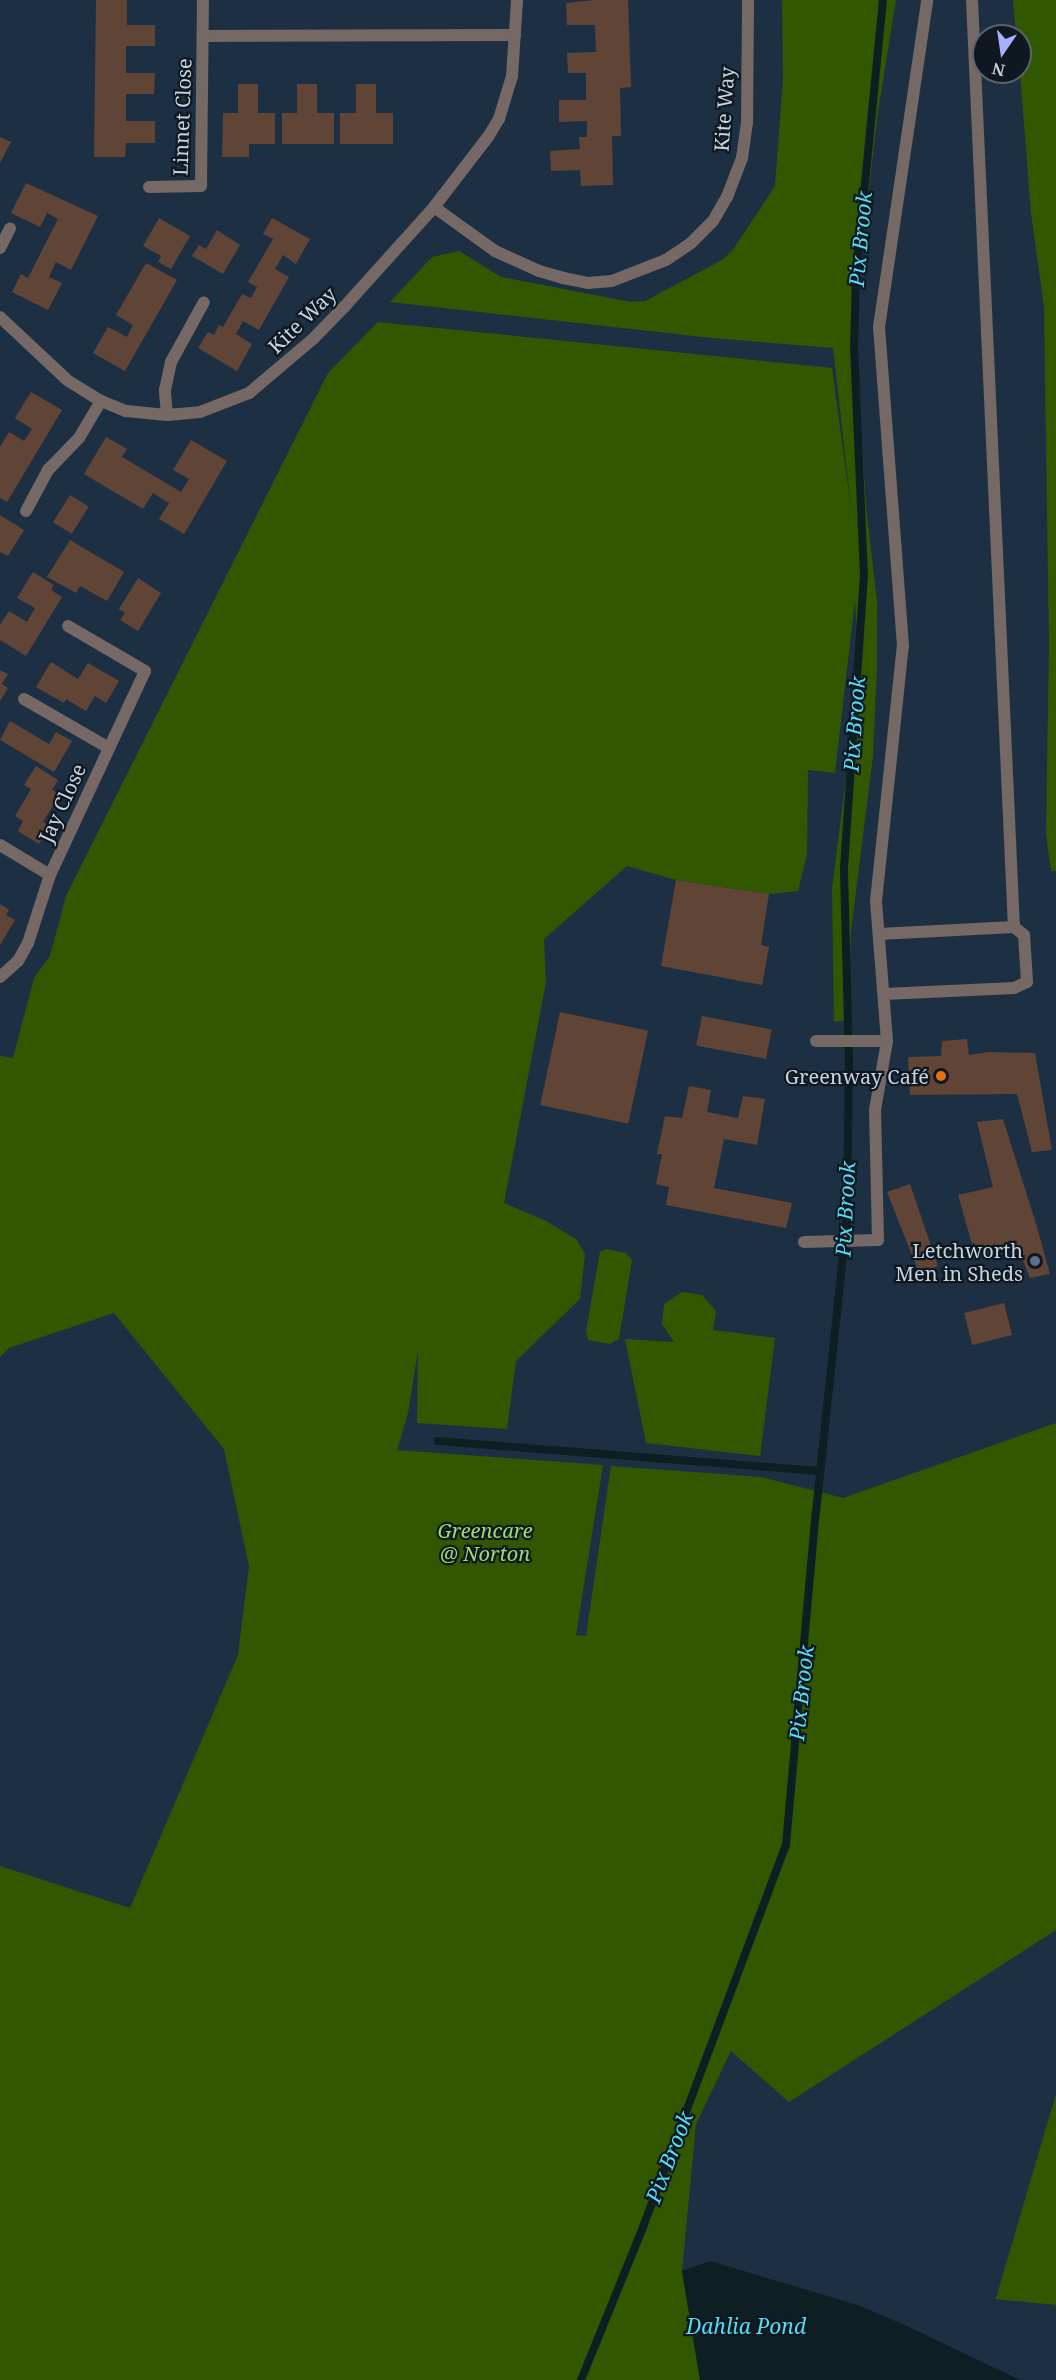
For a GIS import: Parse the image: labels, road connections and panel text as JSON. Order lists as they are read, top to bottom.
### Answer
{
  "streets": {
    "street": ["Kite Way", "Linnet Close", "Jay Close"]
  },
  "crossings": [
    ["Kite Way", "Linnet Close"]
  ],
  "water": ["Pix Brook", "Dahlia Pond"],
  "parks": ["Greencare @ Norton"],
  "places": ["Greenway Café", "Letchworth Men in Sheds"],
  "north": "bottom"
}
